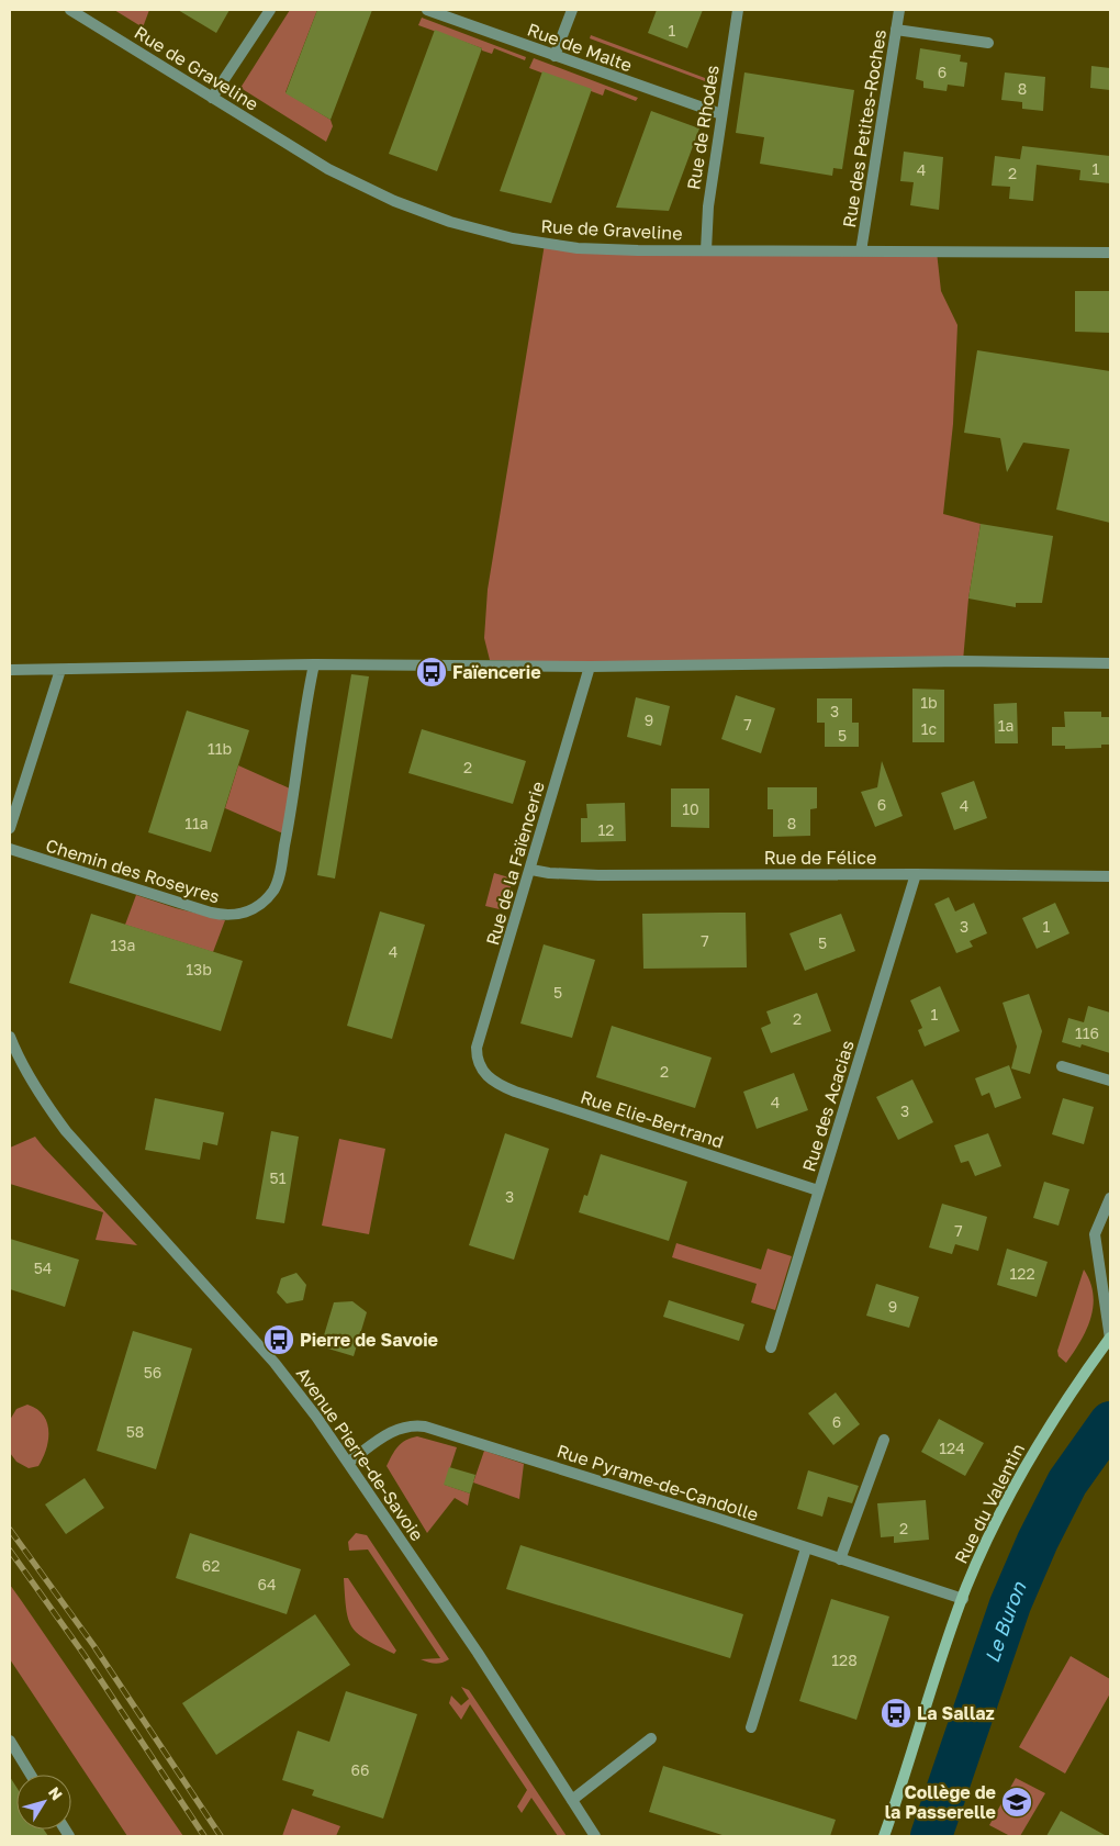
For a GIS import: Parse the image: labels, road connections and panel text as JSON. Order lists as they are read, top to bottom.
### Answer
{
  "streets": {
    "main road": ["Rue du Valentin"],
    "street": [
      "Rue de Malte",
      "Rue de Graveline",
      "Rue de Rhodes",
      "Rue des Petites-Roches",
      "Rue de Félice",
      "Rue de la Faïencerie",
      "Chemin des Roseyres",
      "Rue des Acacias",
      "Rue Elie-Bertrand",
      "Avenue Pierre-de-Savoie",
      "Rue Pyrame-de-Candolle"
    ]
  },
  "crossings": [
    ["Rue de Malte", "Rue de Rhodes"],
    ["Rue de Graveline", "Rue de Rhodes"],
    ["Rue de Graveline", "Rue des Petites-Roches"],
    ["Rue de Félice", "Rue de la Faïencerie"],
    ["Rue de Félice", "Rue des Acacias"],
    ["Rue de la Faïencerie", "Rue Elie-Bertrand"],
    ["Rue des Acacias", "Rue Elie-Bertrand"],
    ["Avenue Pierre-de-Savoie", "Rue Pyrame-de-Candolle"],
    ["Rue Pyrame-de-Candolle", "Rue du Valentin"]
  ],
  "water": ["Le Buron"],
  "places": {
    "bus stop": ["Faïencerie", "Pierre de Savoie", "La Sallaz"],
    "school or university": ["Collège de la Passerelle"]
  },
  "house_numbers": [
    "1",
    "6",
    "8",
    "1",
    "4",
    "2",
    "1b",
    "3",
    "9",
    "7",
    "1a",
    "1c",
    "5",
    "11b",
    "2",
    "6",
    "4",
    "10",
    "11a",
    "8",
    "12",
    "3",
    "1",
    "7",
    "5",
    "13a",
    "4",
    "13b",
    "5",
    "1",
    "2",
    "116",
    "2",
    "4",
    "3",
    "51",
    "3",
    "7",
    "54",
    "122",
    "9",
    "56",
    "6",
    "58",
    "124",
    "2",
    "62",
    "64",
    "128",
    "66"
  ],
  "north": "top right"
}
